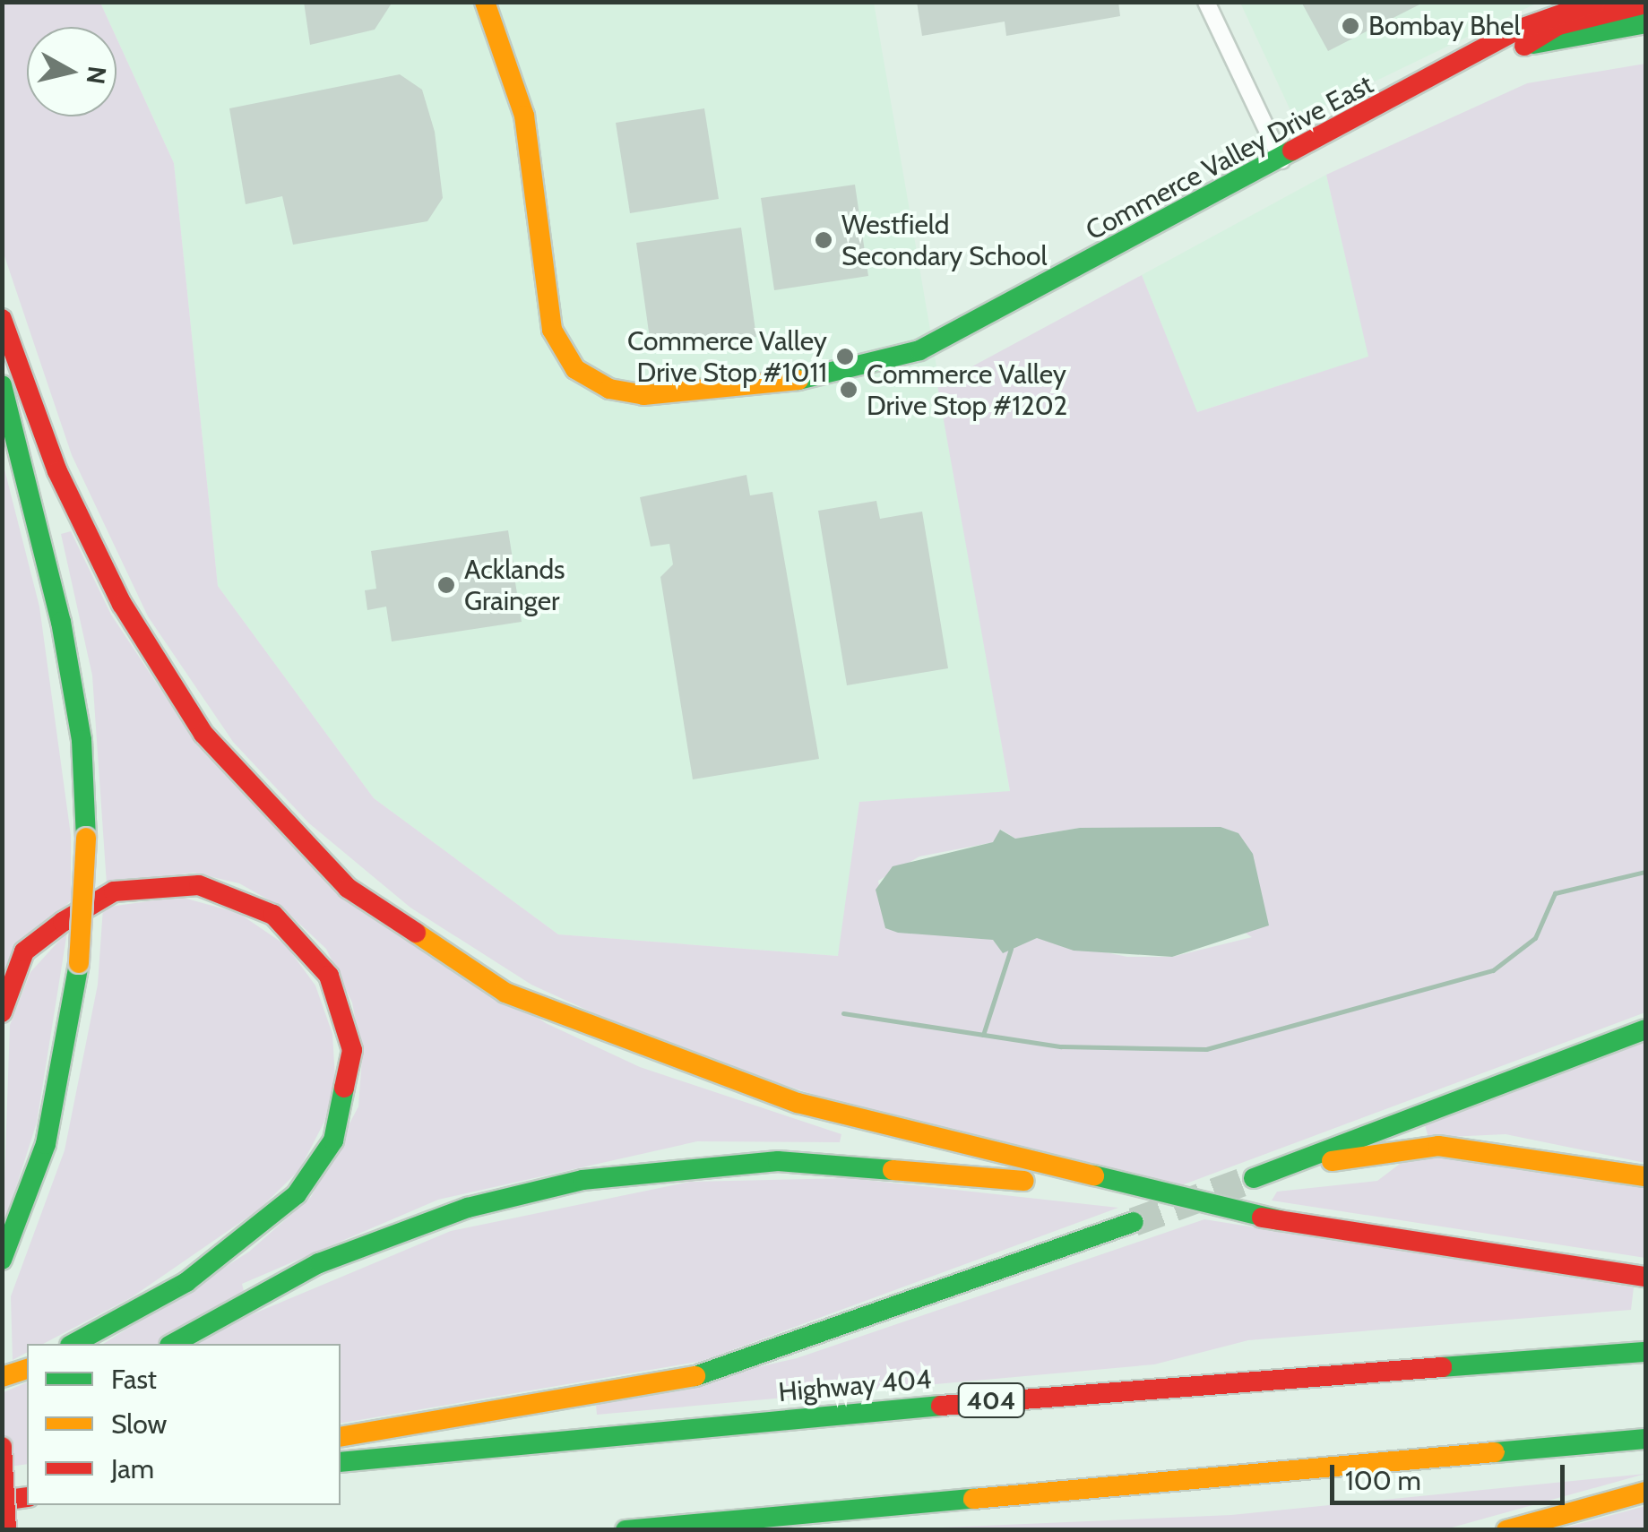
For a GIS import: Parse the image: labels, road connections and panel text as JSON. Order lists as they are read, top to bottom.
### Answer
{
  "streets": {
    "main road": ["Commerce Valley Drive East", "Highway 404", "404"]
  },
  "places": [
    "Bombay Bhel",
    "Westfield Secondary School",
    "Commerce Valley Drive Stop #1011",
    "Commerce Valley Drive Stop #1202",
    "Acklands Grainger"
  ],
  "legend": ["Fast", "Slow", "Jam"],
  "scale_bar": "100 m",
  "north": "right"
}
